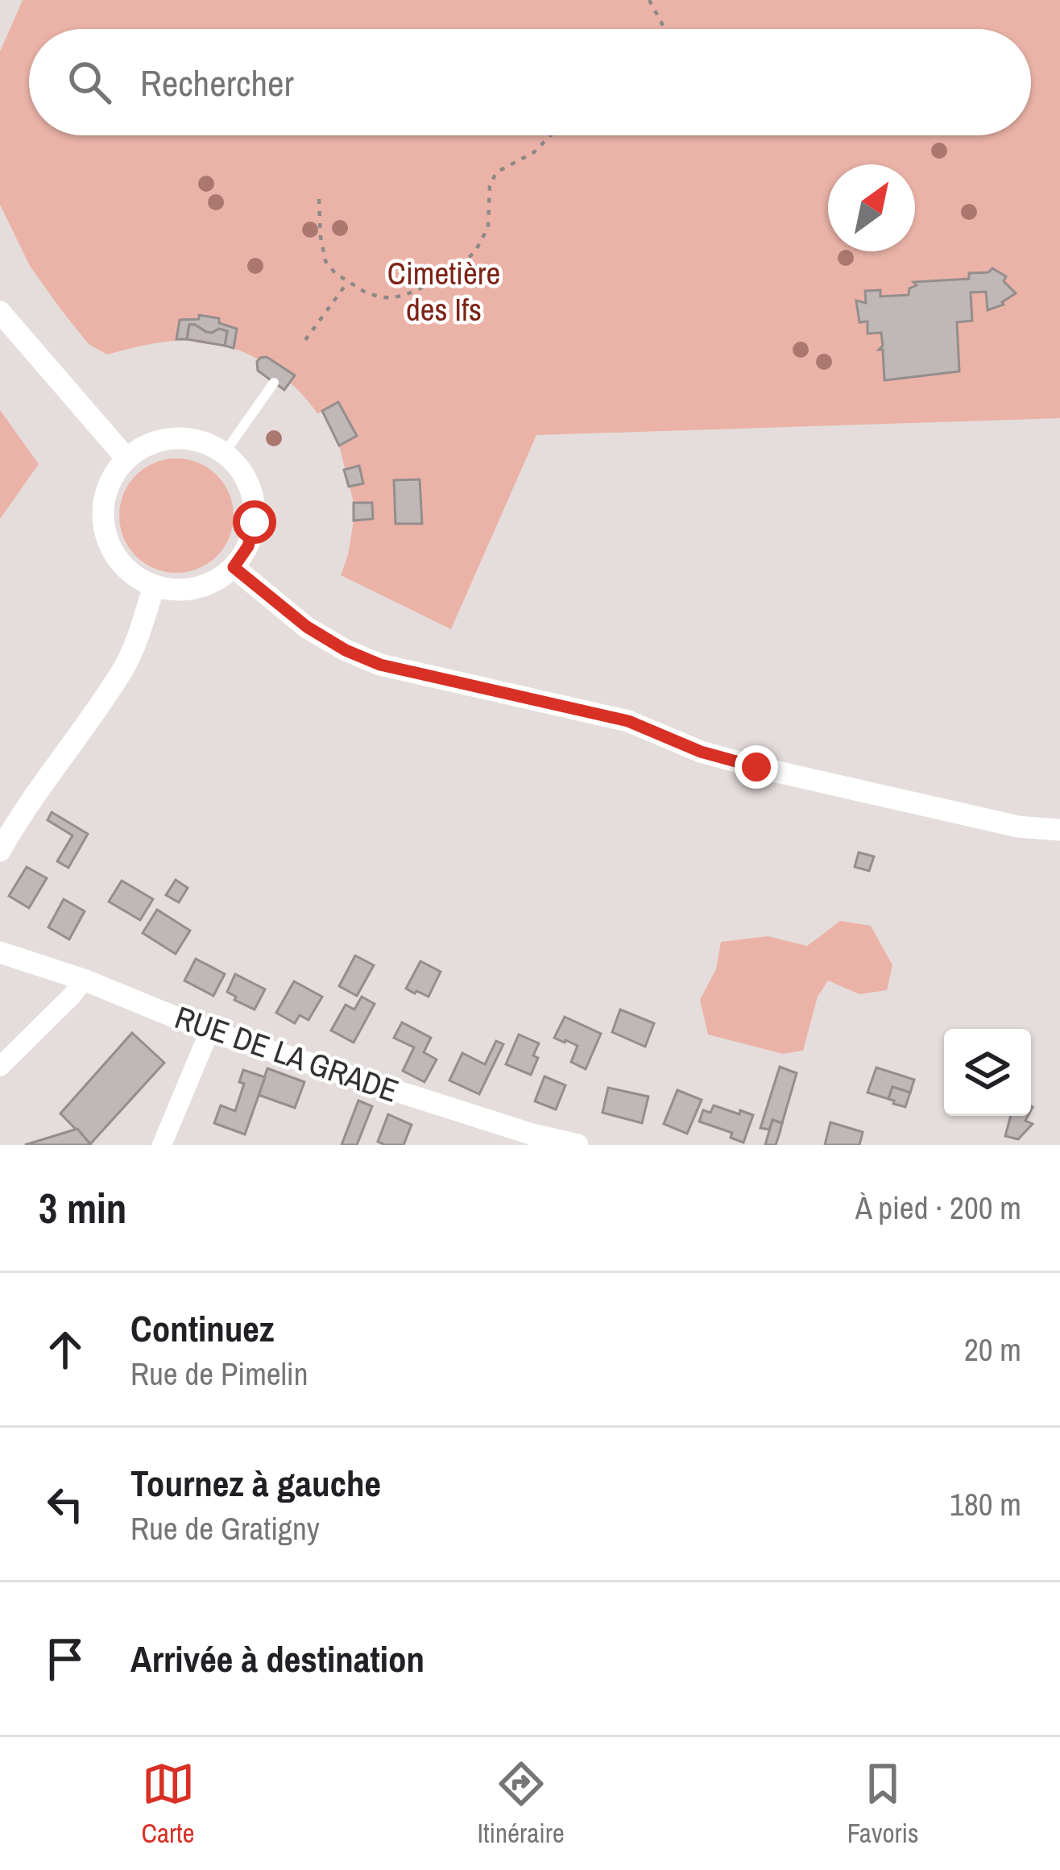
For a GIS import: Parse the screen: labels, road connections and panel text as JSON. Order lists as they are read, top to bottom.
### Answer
{
  "streets": {
    "street": ["RUE DE LA GRADE"]
  },
  "parks": ["Cimetière des Ifs"],
  "north": "top right",
  "page": {
    "search": "Rechercher",
    "heading": ["3 min", "À pied · 200 m"],
    "list": [
      ["Continuez", "Rue de Pimelin", "20 m"],
      ["Tournez à gauche", "Rue de Gratigny", "180 m"],
      "Arrivée à destination"
    ],
    "nav": ["Carte", "Itinéraire", "Favoris"]
  }
}
